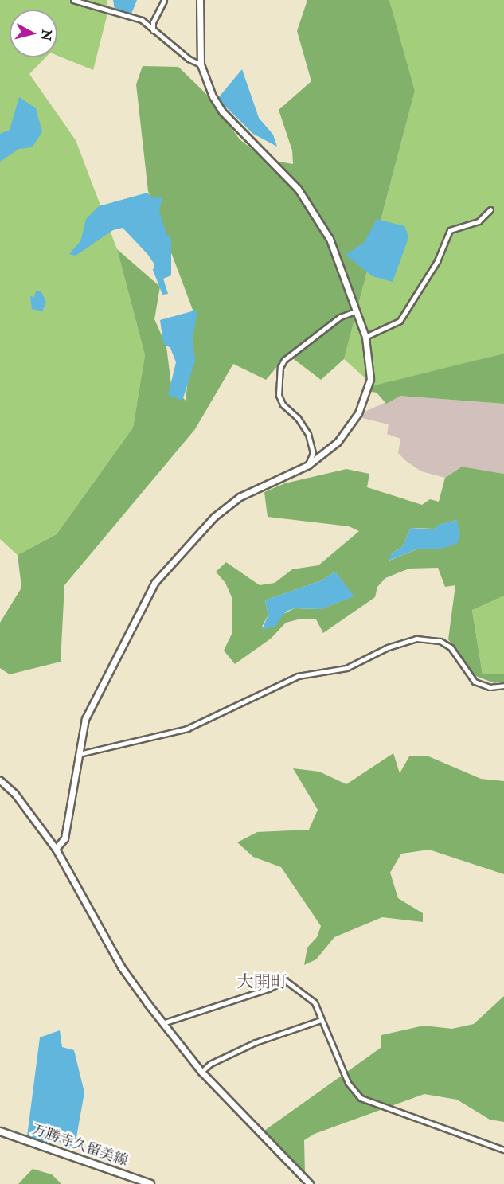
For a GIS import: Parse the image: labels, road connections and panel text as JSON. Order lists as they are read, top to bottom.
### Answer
{
  "streets": {
    "main road": ["万勝寺久留美線"]
  },
  "districts": ["大開町"],
  "north": "right"
}
